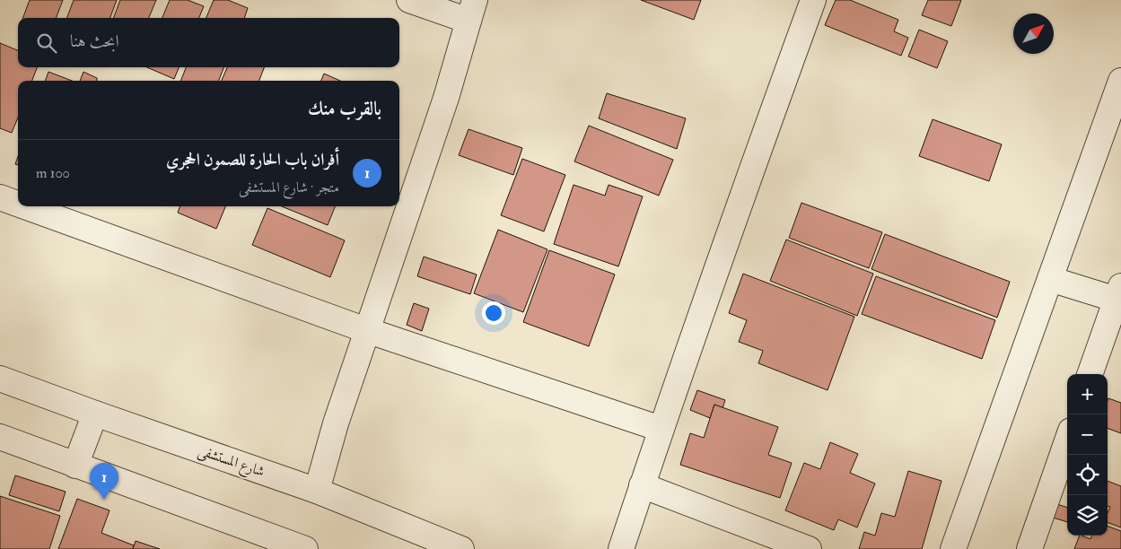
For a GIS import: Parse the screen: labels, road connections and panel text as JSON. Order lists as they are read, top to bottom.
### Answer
{
  "streets": {
    "street": ["شارع المستشفى"]
  },
  "north": "top right",
  "page": {
    "search": "ابحث هنا",
    "heading": "بالقرب منك",
    "list": [
      {
        "mark": "1",
        "name": "أفران باب الحارة للصمون الحجري",
        "note": "متجر · شارع المستشفى",
        "value": "100 m"
      }
    ],
    "map_buttons": ["+", "−"],
    "pins": "1"
  }
}
